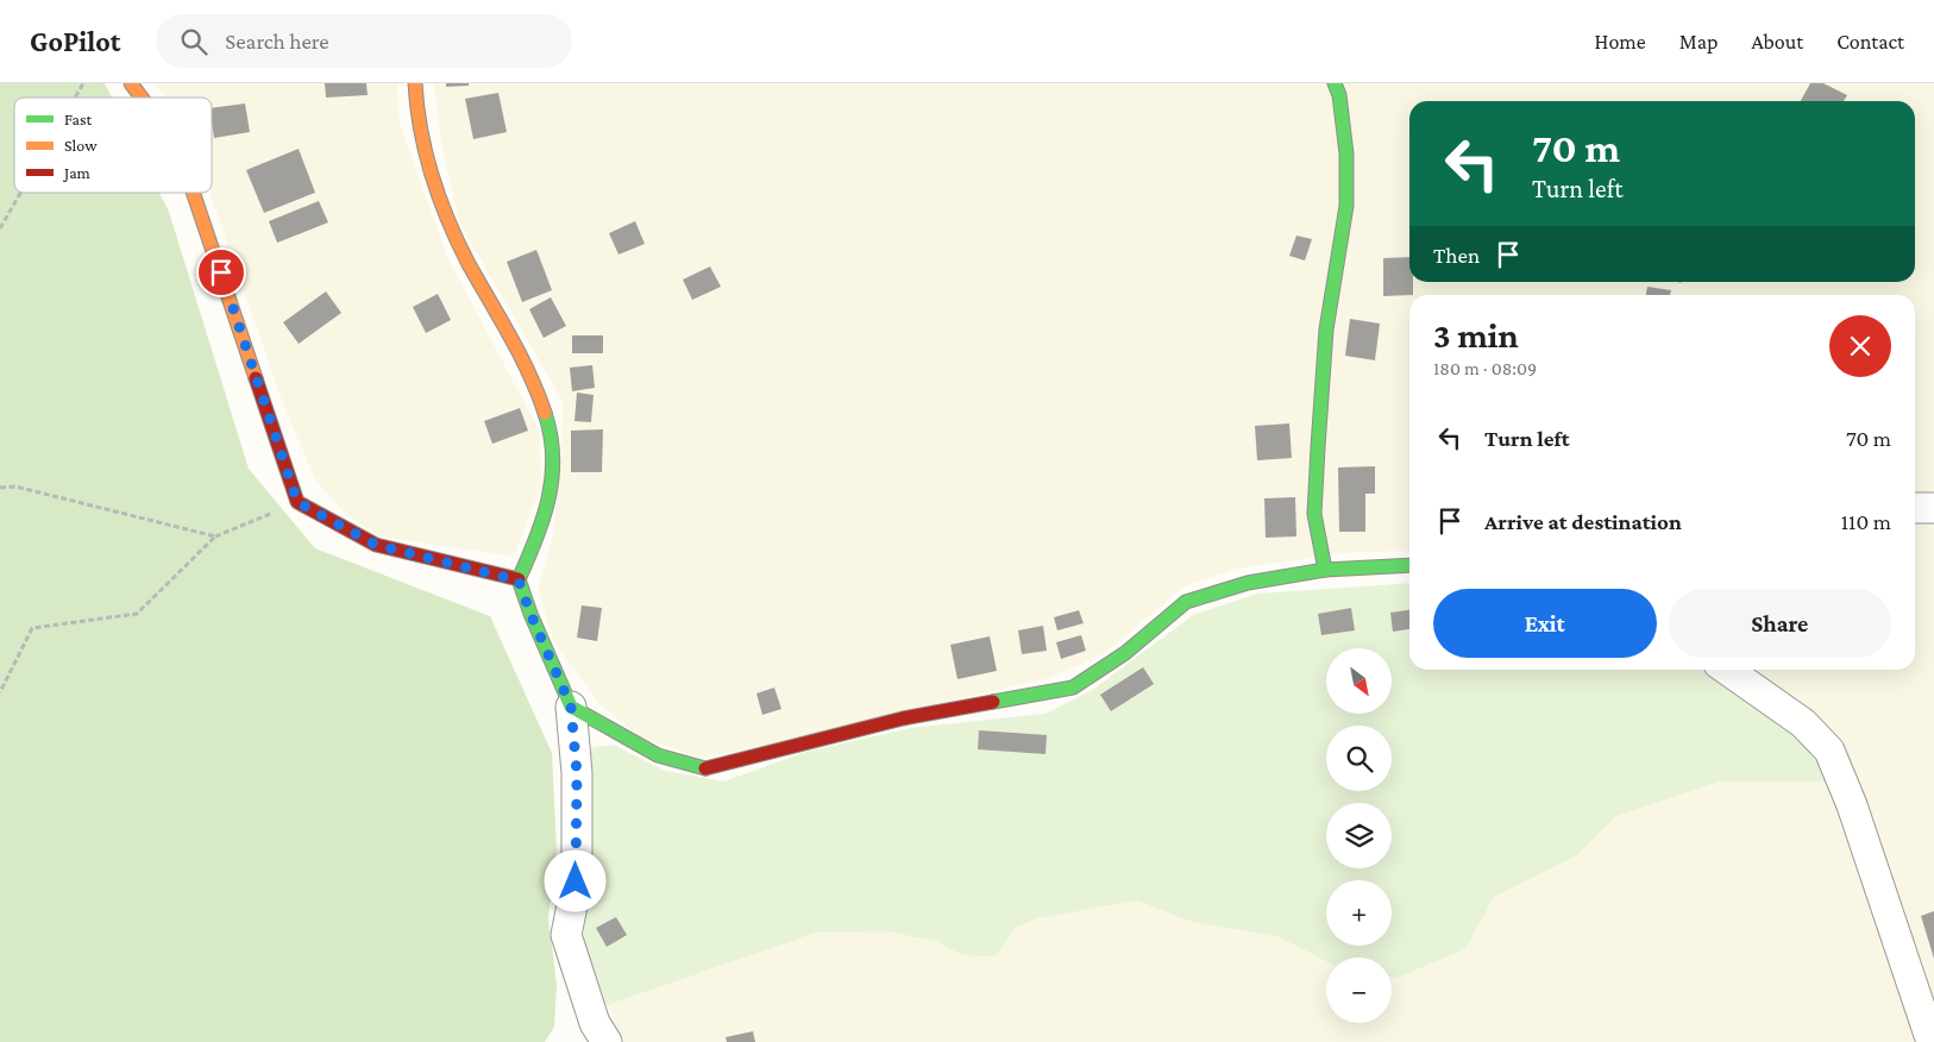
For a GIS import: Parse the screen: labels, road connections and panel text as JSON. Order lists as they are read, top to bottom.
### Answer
{
  "legend": ["Fast", "Slow", "Jam"],
  "north": "bottom right",
  "page": {
    "header": "GoPilot",
    "search": "Search here",
    "nav": [
      "Home",
      "Map",
      "About",
      "Contact"
    ],
    "turn": ["70 m", "Turn left"],
    "then": "Then",
    "heading": ["3 min", "180 m · 08:09"],
    "list": [
      {
        "name": "Turn left",
        "value": "70 m"
      },
      {
        "name": "Arrive at destination",
        "value": "110 m"
      }
    ],
    "buttons": ["Exit", "Share"],
    "map_buttons": ["+", "−"]
  }
}
